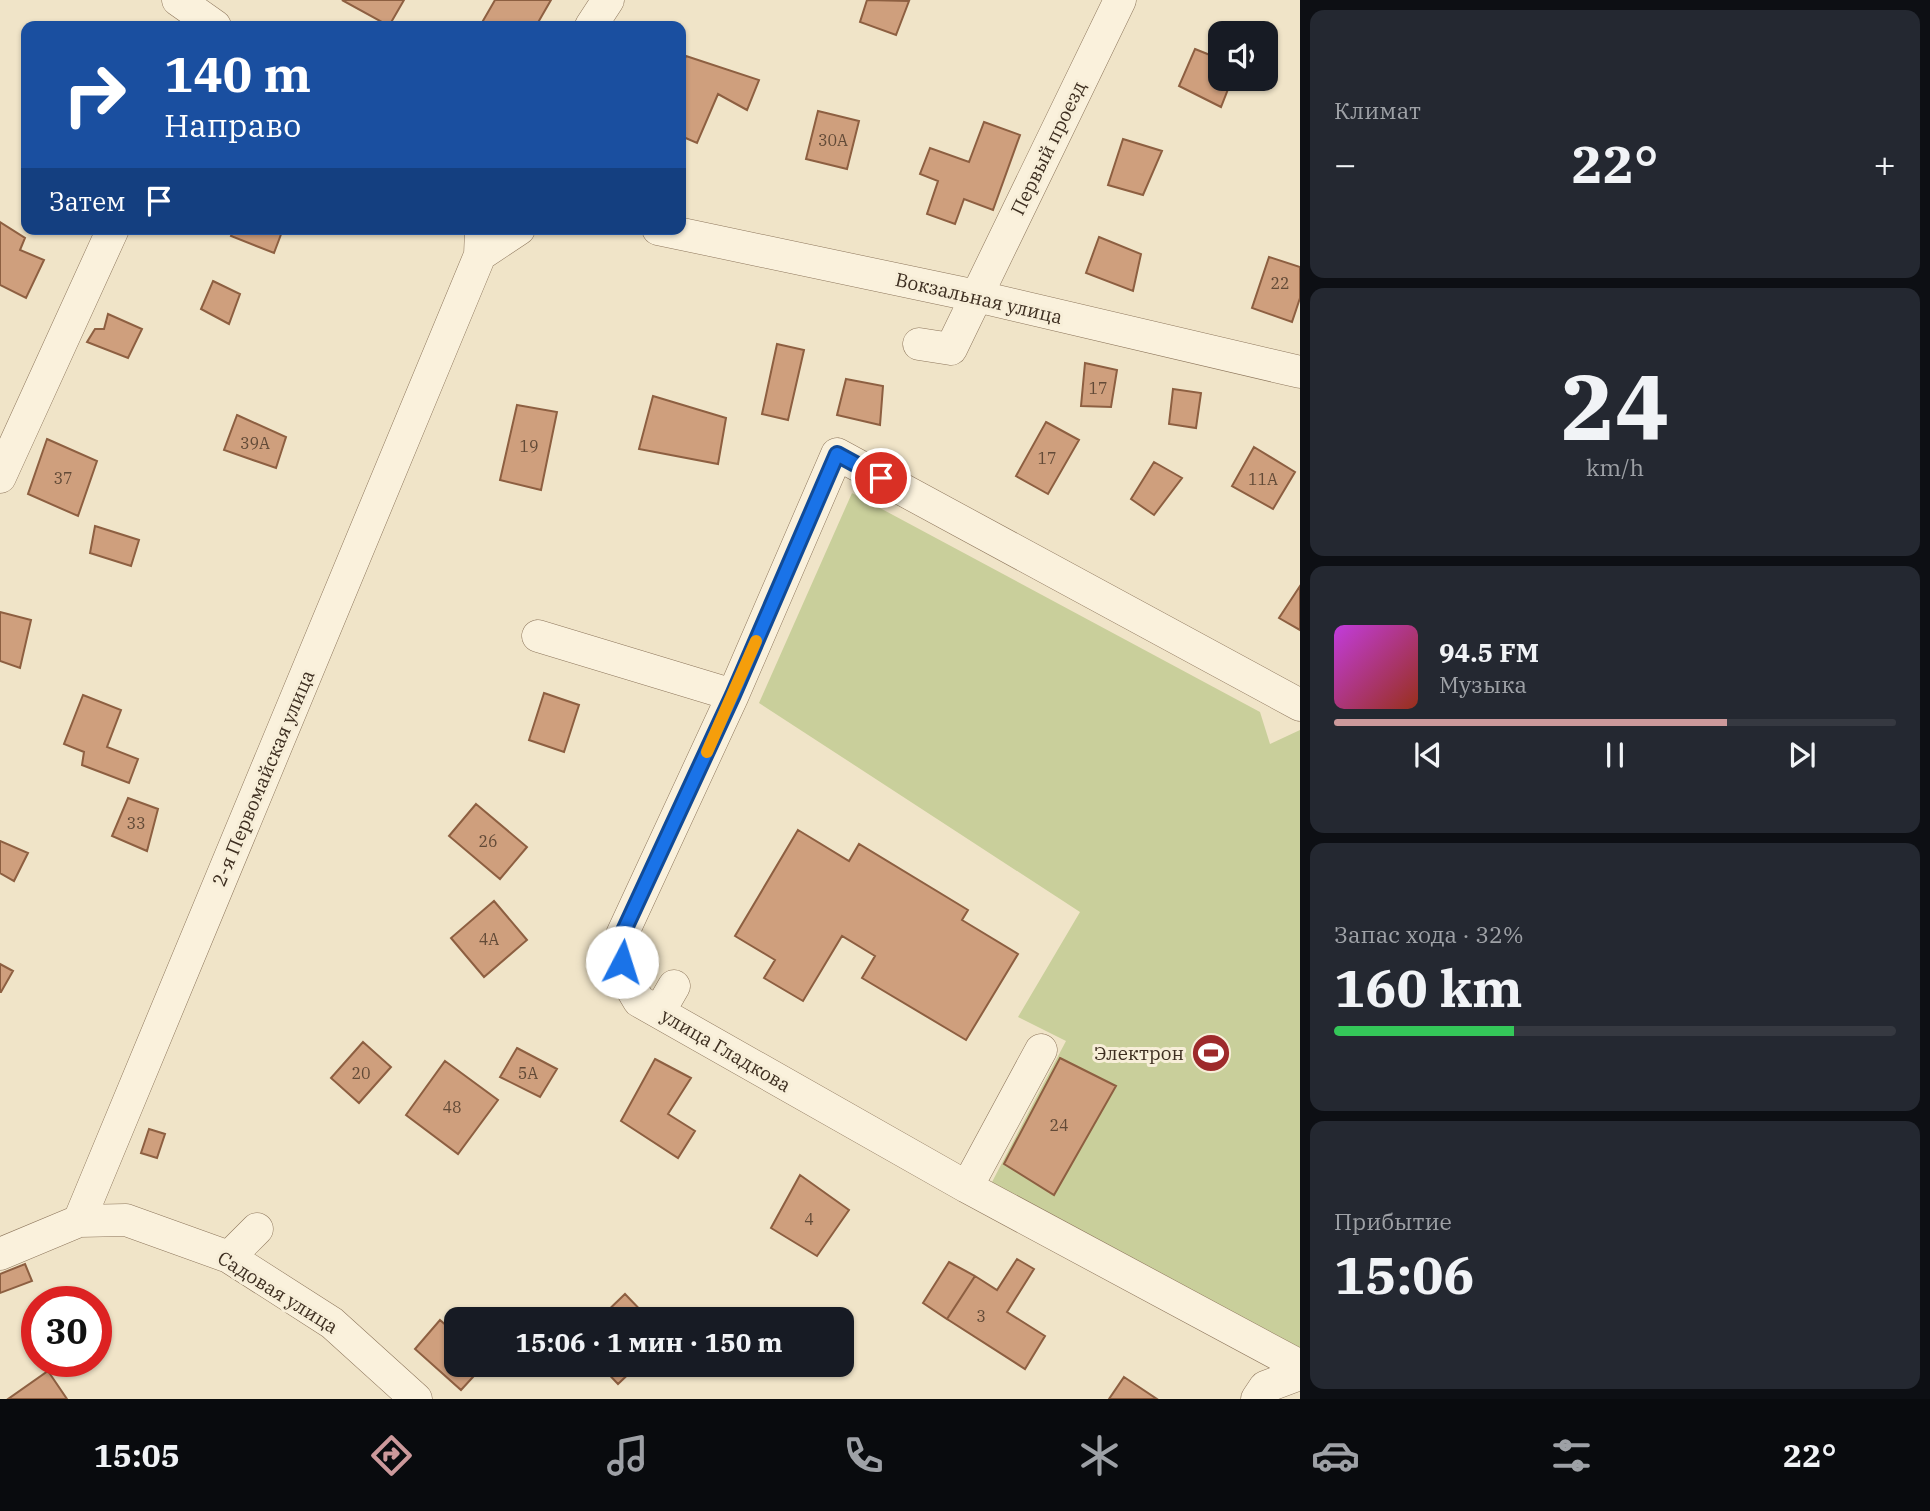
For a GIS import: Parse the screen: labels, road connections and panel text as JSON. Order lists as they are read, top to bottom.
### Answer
{
  "streets": {
    "street": [
      "Первый проезд",
      "Вокзальная улица",
      "2-я Первомайская улица",
      "улица Гладкова",
      "Садовая улица"
    ]
  },
  "crossings": [
    ["Первый проезд", "Вокзальная улица"],
    ["2-я Первомайская улица", "Садовая улица"]
  ],
  "places": {
    "sports": ["Электрон"]
  },
  "house_numbers": [
    "30А",
    "22",
    "17",
    "39А",
    "19",
    "17",
    "37",
    "11А",
    "33",
    "26",
    "4А",
    "20",
    "5А",
    "48",
    "24",
    "4",
    "3"
  ],
  "page": {
    "tile": [
      "Климат",
      ["24", "km/h"],
      ["Запас хода · 32%", "160 km"],
      ["Прибытие", "15:06"]
    ],
    "turn": ["140 m", "Направо"],
    "heat": ["−", "22°", "+"],
    "then": "Затем",
    "song": ["94.5 FM", "Музыка"],
    "limit": "30",
    "trip": "15:06 · 1 мин · 150 m",
    "tabs": ["15:05", "22°"]
  }
}
